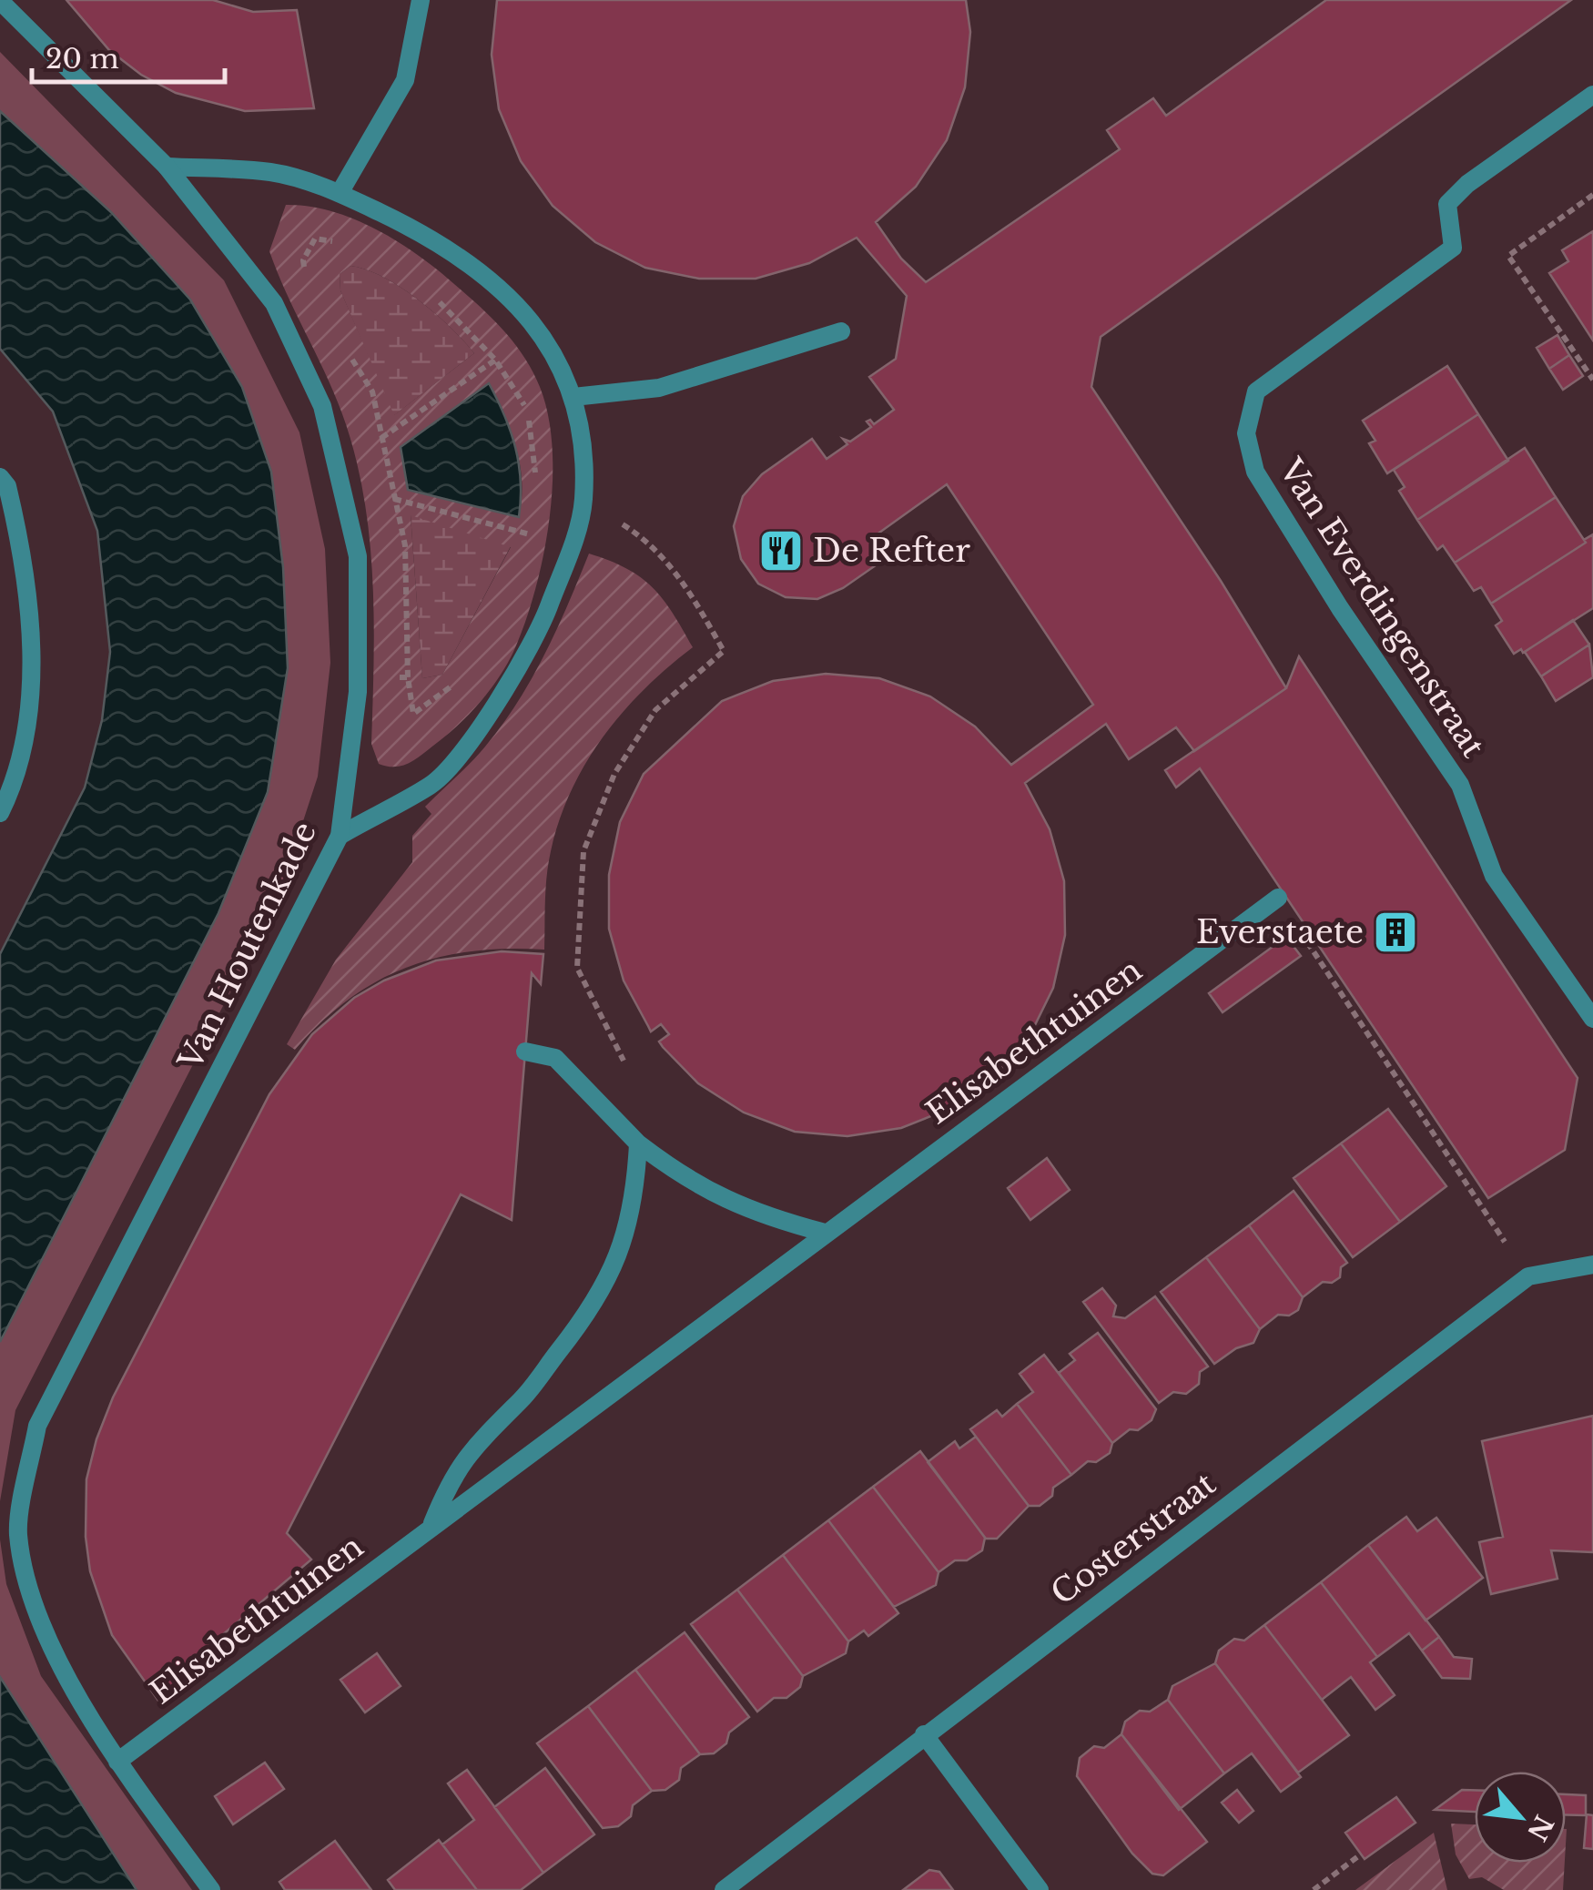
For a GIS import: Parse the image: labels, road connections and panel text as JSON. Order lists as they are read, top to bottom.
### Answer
{
  "streets": {
    "street": [
      "Van Everdingenstraat",
      "Van Houtenkade",
      "Elisabethtuinen",
      "Costerstraat"
    ]
  },
  "crossings": [
    ["Van Houtenkade", "Elisabethtuinen"]
  ],
  "places": {
    "restaurant": ["De Refter"],
    "building": ["Everstaete"]
  },
  "scale_bar": "20 m",
  "north": "bottom right"
}
